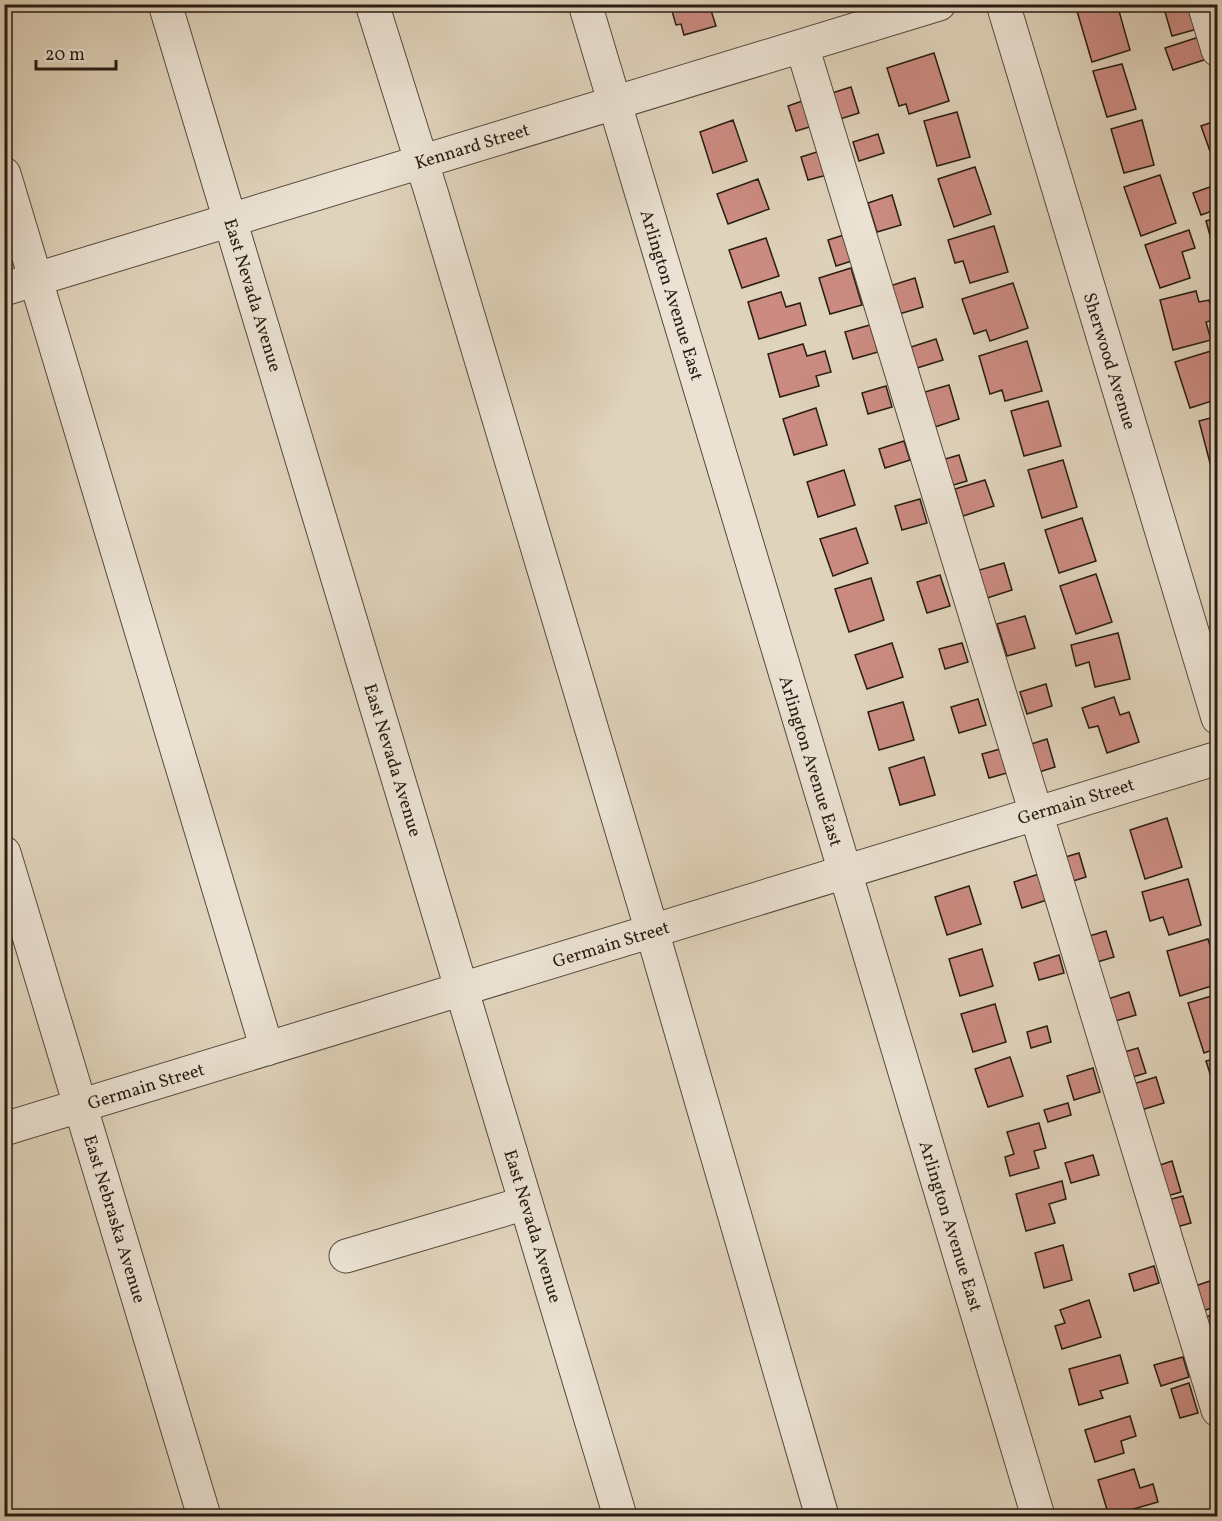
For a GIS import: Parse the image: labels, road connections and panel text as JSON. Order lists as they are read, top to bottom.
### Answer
{
  "streets": {
    "street": [
      "Kennard Street",
      "East Nevada Avenue",
      "Arlington Avenue East",
      "Sherwood Avenue",
      "Germain Street",
      "East Nebraska Avenue"
    ]
  },
  "crossings": [
    ["Kennard Street", "East Nevada Avenue"],
    ["Kennard Street", "Arlington Avenue East"],
    ["East Nevada Avenue", "Germain Street"],
    ["Arlington Avenue East", "Germain Street"],
    ["Germain Street", "East Nebraska Avenue"]
  ],
  "scale_bar": "20 m"
}
